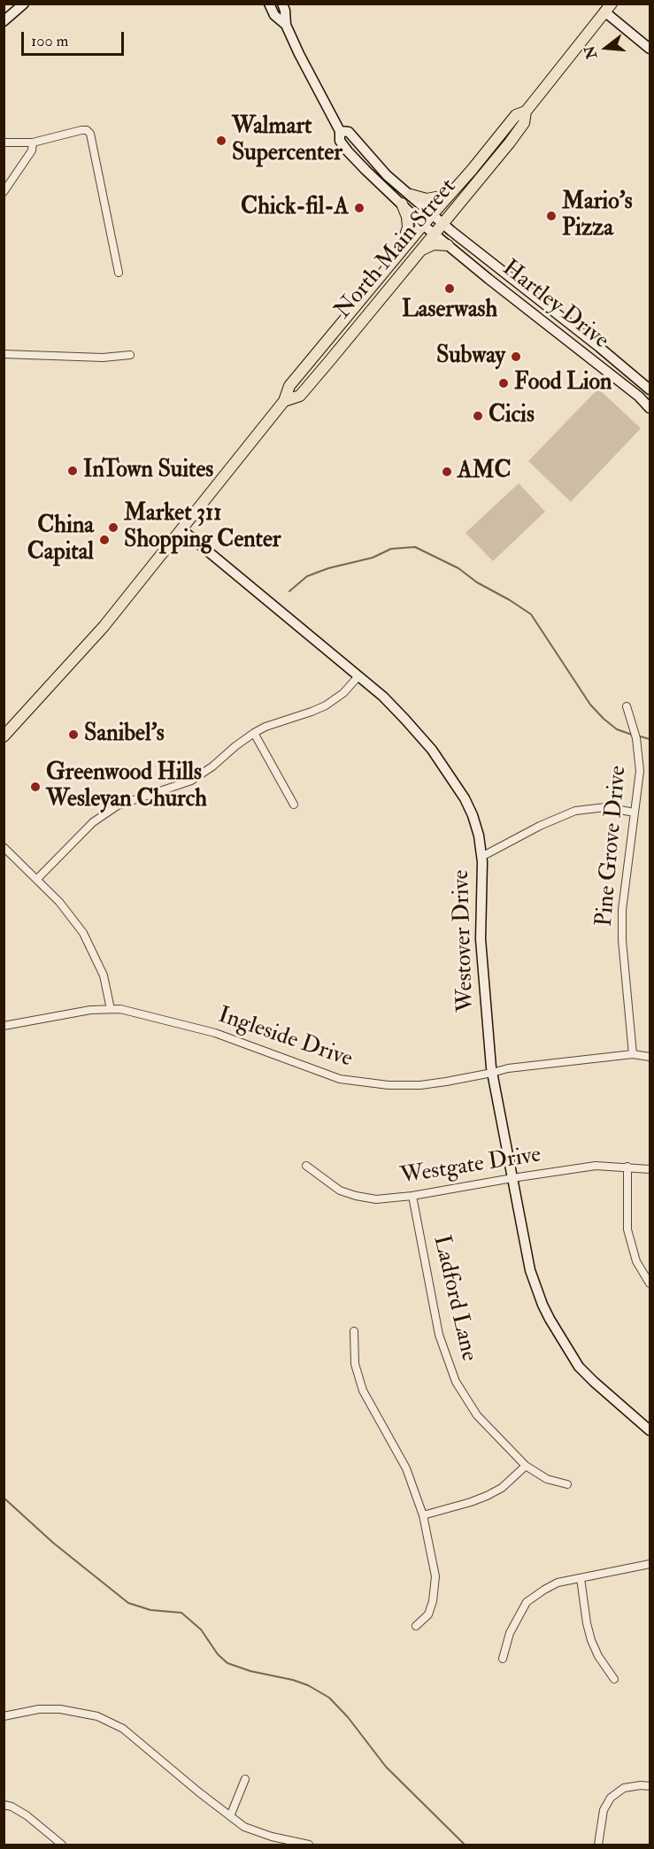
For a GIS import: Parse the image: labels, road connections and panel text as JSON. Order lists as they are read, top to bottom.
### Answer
{
  "streets": {
    "main road": ["North Main Street"],
    "street": [
      "Hartley Drive",
      "Pine Grove Drive",
      "Westover Drive",
      "Ingleside Drive",
      "Westgate Drive",
      "Ladford Lane"
    ]
  },
  "crossings": [
    ["North Main Street", "Hartley Drive"],
    ["North Main Street", "Westover Drive"],
    ["Pine Grove Drive", "Ingleside Drive"],
    ["Westover Drive", "Ingleside Drive"],
    ["Westover Drive", "Westgate Drive"],
    ["Westgate Drive", "Ladford Lane"]
  ],
  "places": [
    "Walmart Supercenter",
    "Chick-fil-A",
    "Mario's Pizza",
    "Laserwash",
    "Subway",
    "Food Lion",
    "Cicis",
    "InTown Suites",
    "AMC",
    "Market 311 Shopping Center",
    "China Capital",
    "Sanibel's",
    "Greenwood Hills Wesleyan Church"
  ],
  "scale_bar": "100 m",
  "north": "left"
}
